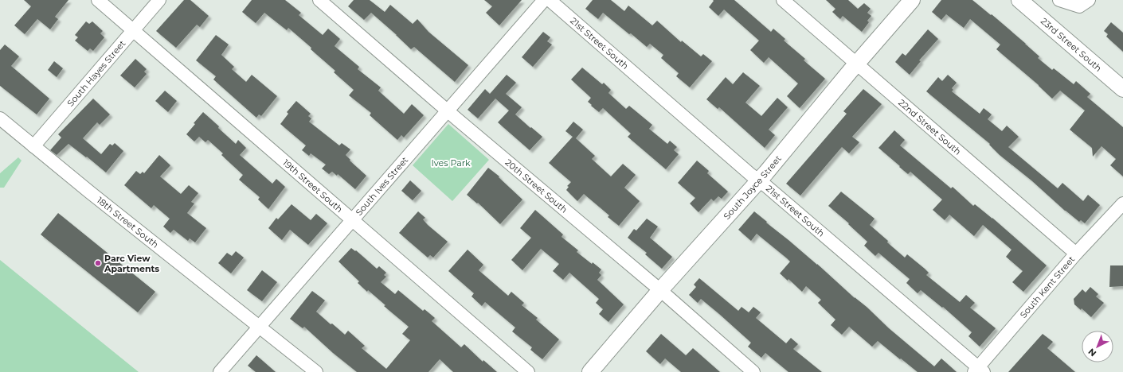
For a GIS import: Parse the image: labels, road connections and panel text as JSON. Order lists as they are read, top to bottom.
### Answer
{
  "streets": {
    "street": [
      "21st Street South",
      "23rd Street South",
      "South Hayes Street",
      "22nd Street South",
      "19th Street South",
      "South Ives Street",
      "20th Street South",
      "South Joyce Street",
      "18th Street South",
      "South Kent Street"
    ]
  },
  "crossings": [
    ["21st Street South", "South Joyce Street"],
    ["21st Street South", "South Kent Street"],
    ["South Hayes Street", "19th Street South"],
    ["South Hayes Street", "18th Street South"],
    ["22nd Street South", "South Joyce Street"],
    ["22nd Street South", "South Kent Street"],
    ["19th Street South", "South Ives Street"],
    ["South Ives Street", "20th Street South"],
    ["South Ives Street", "18th Street South"],
    ["20th Street South", "South Joyce Street"]
  ],
  "parks": ["Ives Park"],
  "places": ["Parc View Apartments"],
  "north": "bottom left"
}
